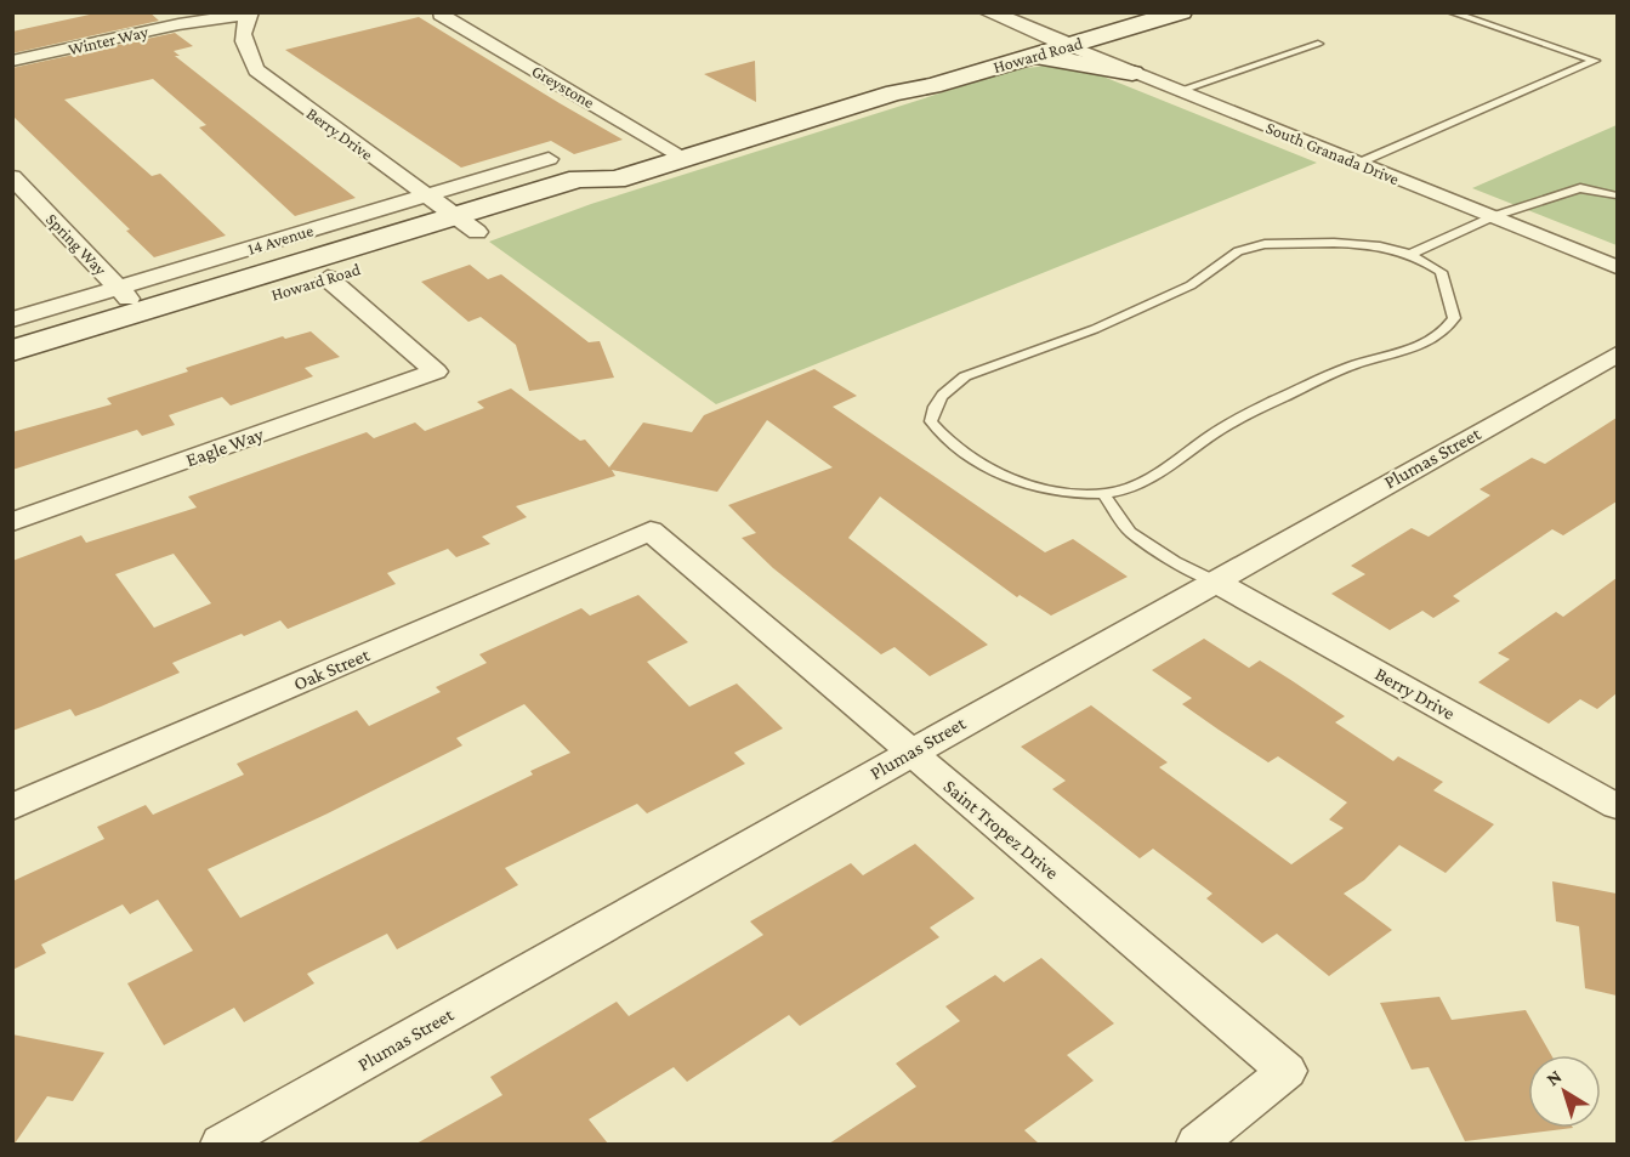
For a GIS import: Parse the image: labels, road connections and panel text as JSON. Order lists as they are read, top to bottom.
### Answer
{
  "streets": {
    "main road": ["Howard Road"],
    "street": [
      "Winter Way",
      "Greystone",
      "Berry Drive",
      "South Granada Drive",
      "14 Avenue",
      "Spring Way",
      "Eagle Way",
      "Plumas Street",
      "Oak Street",
      "Saint Tropez Drive"
    ]
  },
  "crossings": [
    ["Winter Way", "Berry Drive"],
    ["Howard Road", "Greystone"],
    ["Howard Road", "Berry Drive"],
    ["Howard Road", "South Granada Drive"],
    ["Howard Road", "Spring Way"],
    ["Howard Road", "Eagle Way"],
    ["Berry Drive", "14 Avenue"],
    ["Berry Drive", "Plumas Street"],
    ["14 Avenue", "Spring Way"],
    ["Plumas Street", "Saint Tropez Drive"],
    ["Oak Street", "Saint Tropez Drive"]
  ],
  "north": "top left"
}
